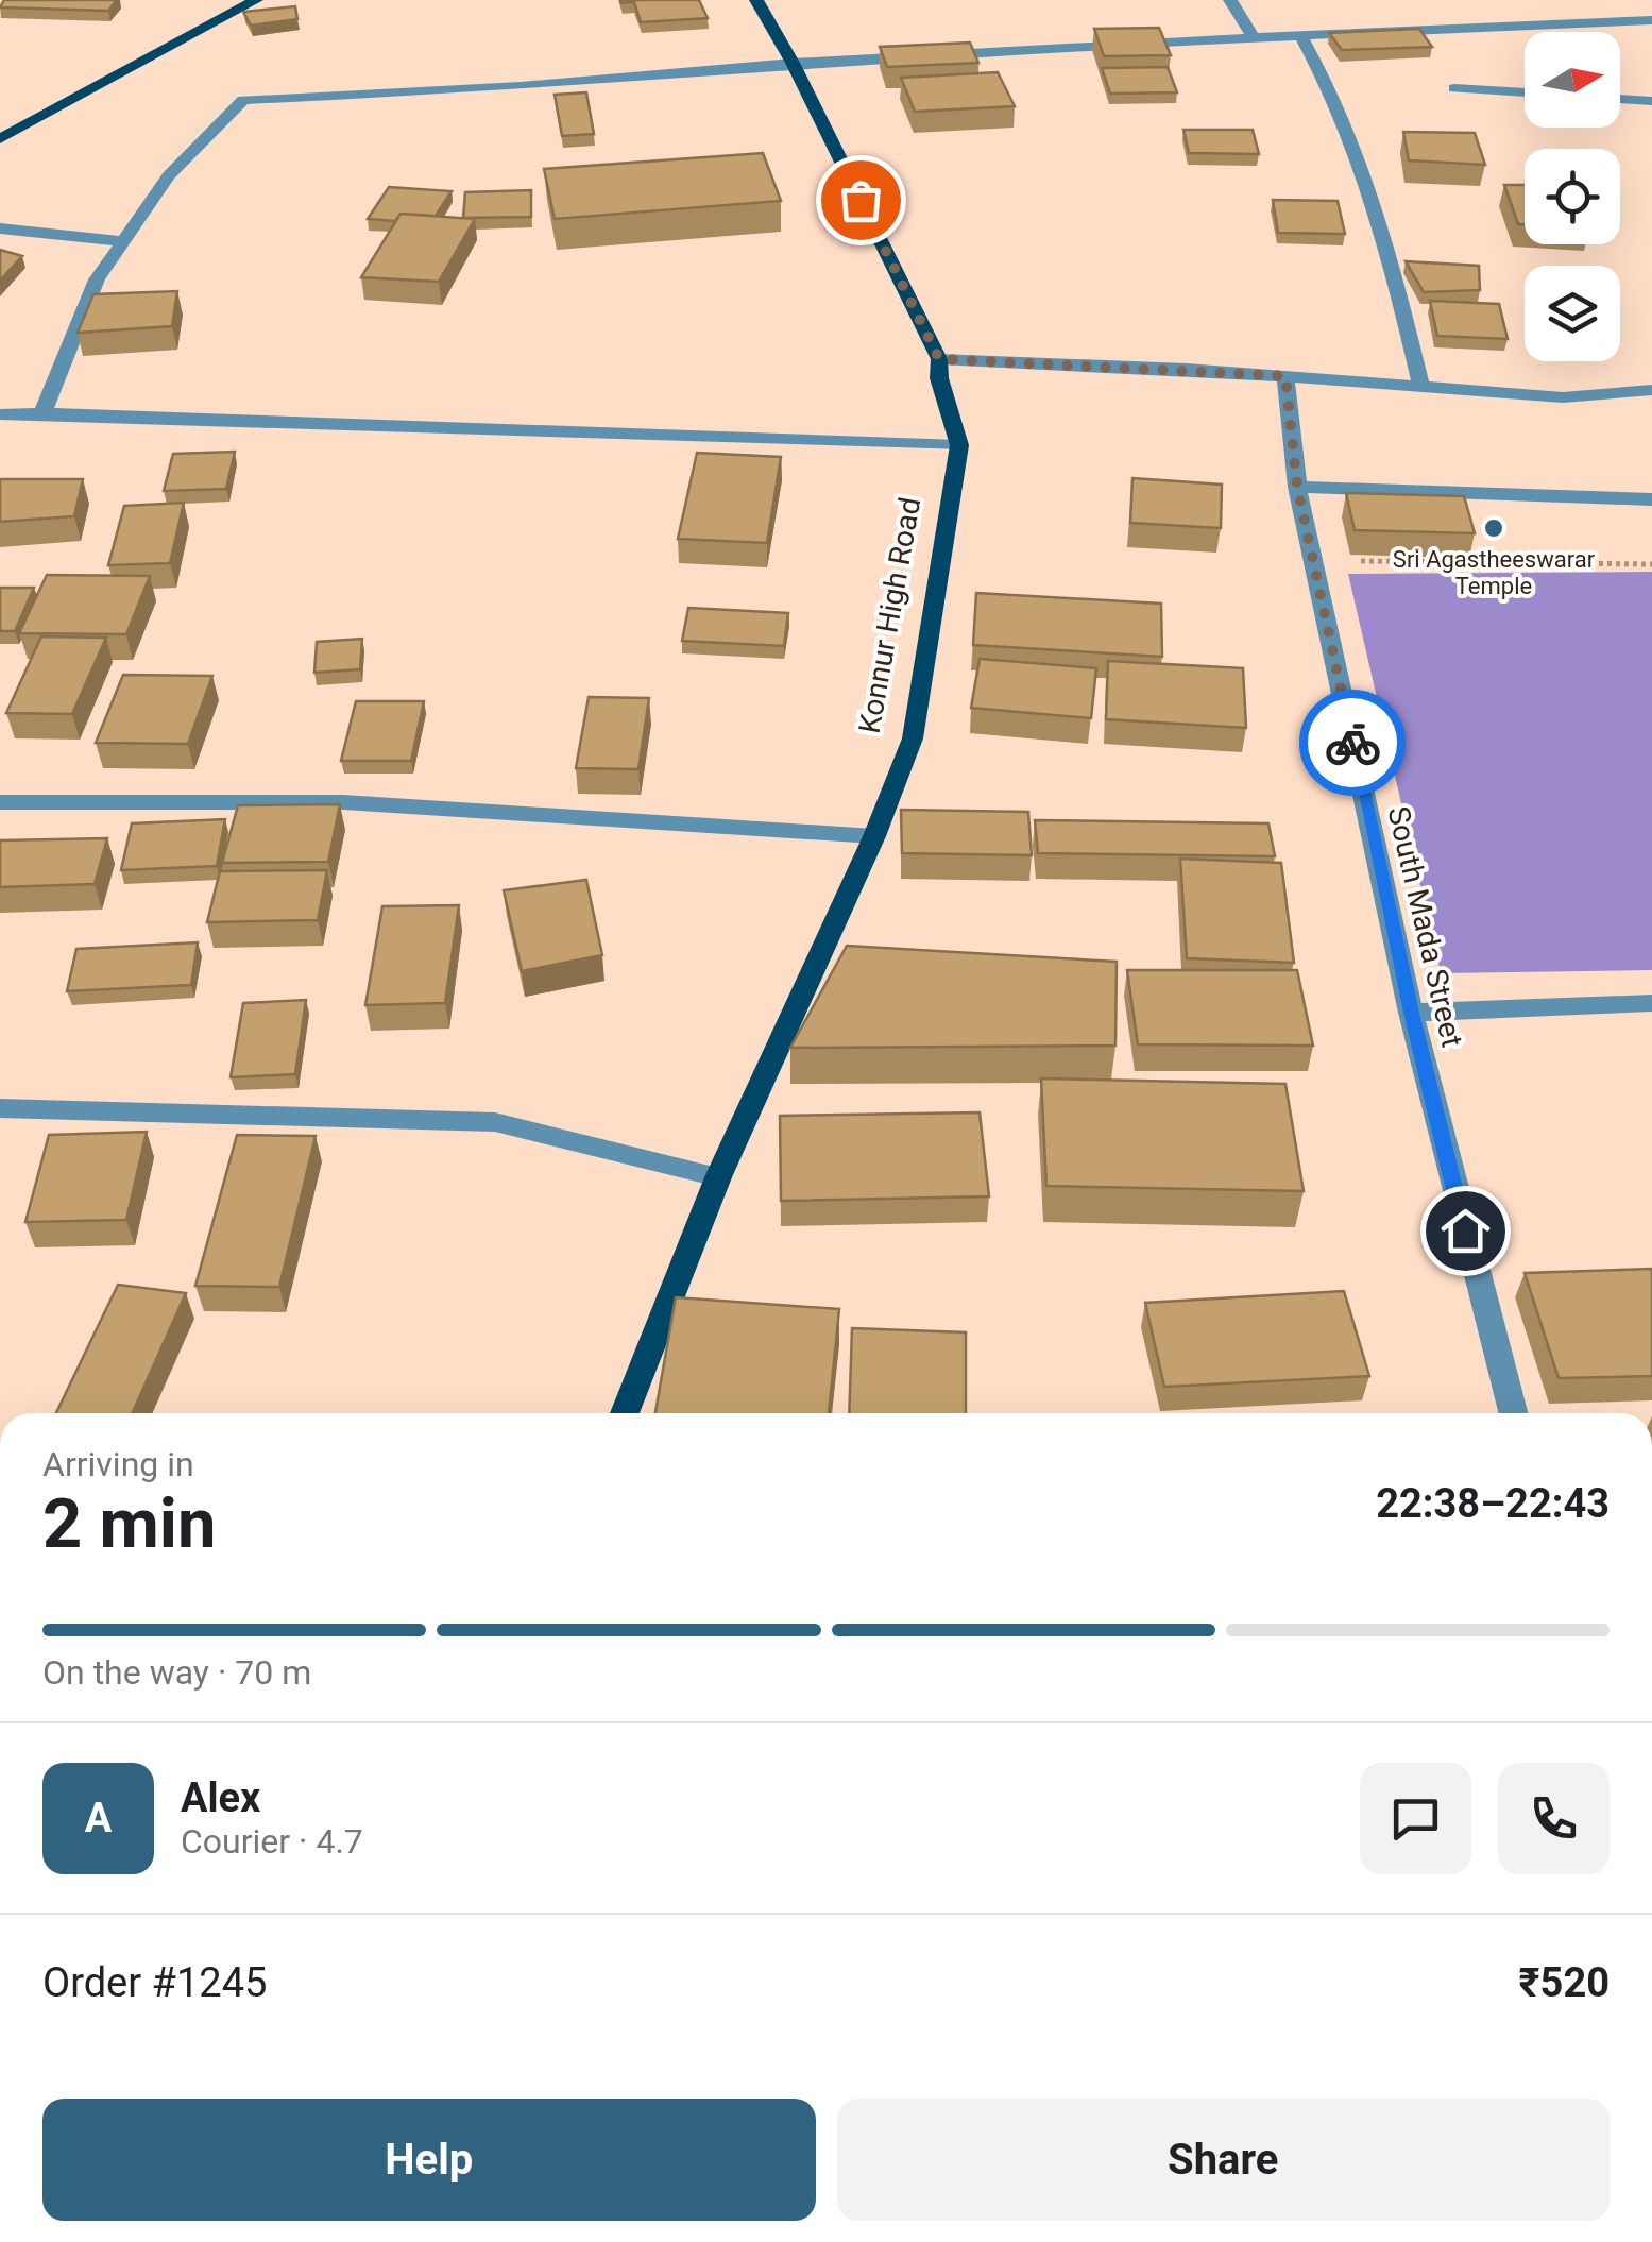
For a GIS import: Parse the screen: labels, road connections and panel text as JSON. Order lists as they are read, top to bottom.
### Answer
{
  "streets": {
    "main road": ["Konnur High Road"],
    "street": ["South Mada Street"]
  },
  "places": ["Sri Agastheeswarar Temple"],
  "north": "right",
  "page": {
    "heading": ["2 min", "Arriving in", "22:38–22:43"],
    "panel": [
      "Alex",
      "Courier · 4.7",
      "Order #1245",
      "₹520"
    ],
    "bar": "On the way · 70 m",
    "round": "A",
    "buttons": ["Help", "Share"]
  }
}
